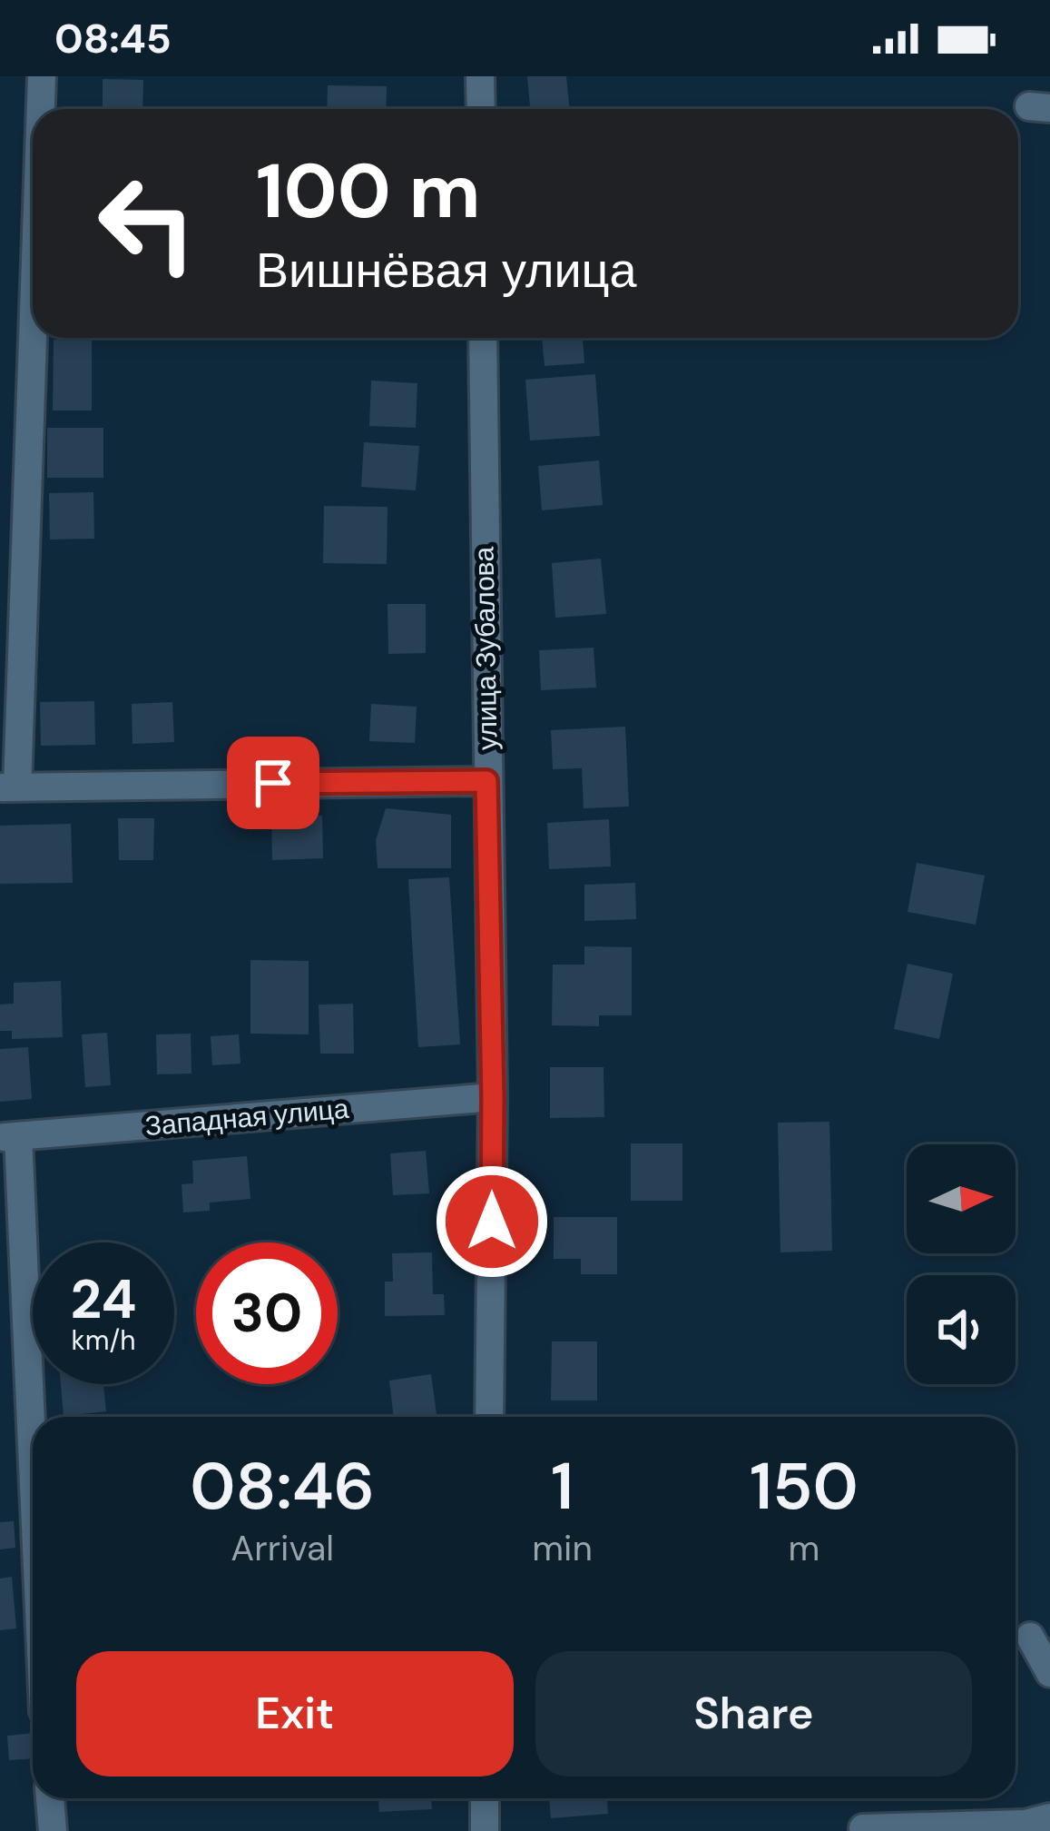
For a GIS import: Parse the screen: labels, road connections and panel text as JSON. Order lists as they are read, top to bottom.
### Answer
{
  "streets": {
    "street": ["улица Зубалова", "Западная улица"]
  },
  "crossings": [
    ["улица Зубалова", "Западная улица"]
  ],
  "north": "right",
  "page": {
    "status": "08:45",
    "turn": ["100 m", "Вишнёвая улица"],
    "speed": "24 km/h",
    "limit": "30",
    "eta": [
      "08:46",
      "Arrival",
      "1",
      "min",
      "150",
      "m"
    ],
    "buttons": ["Exit", "Share"]
  }
}
